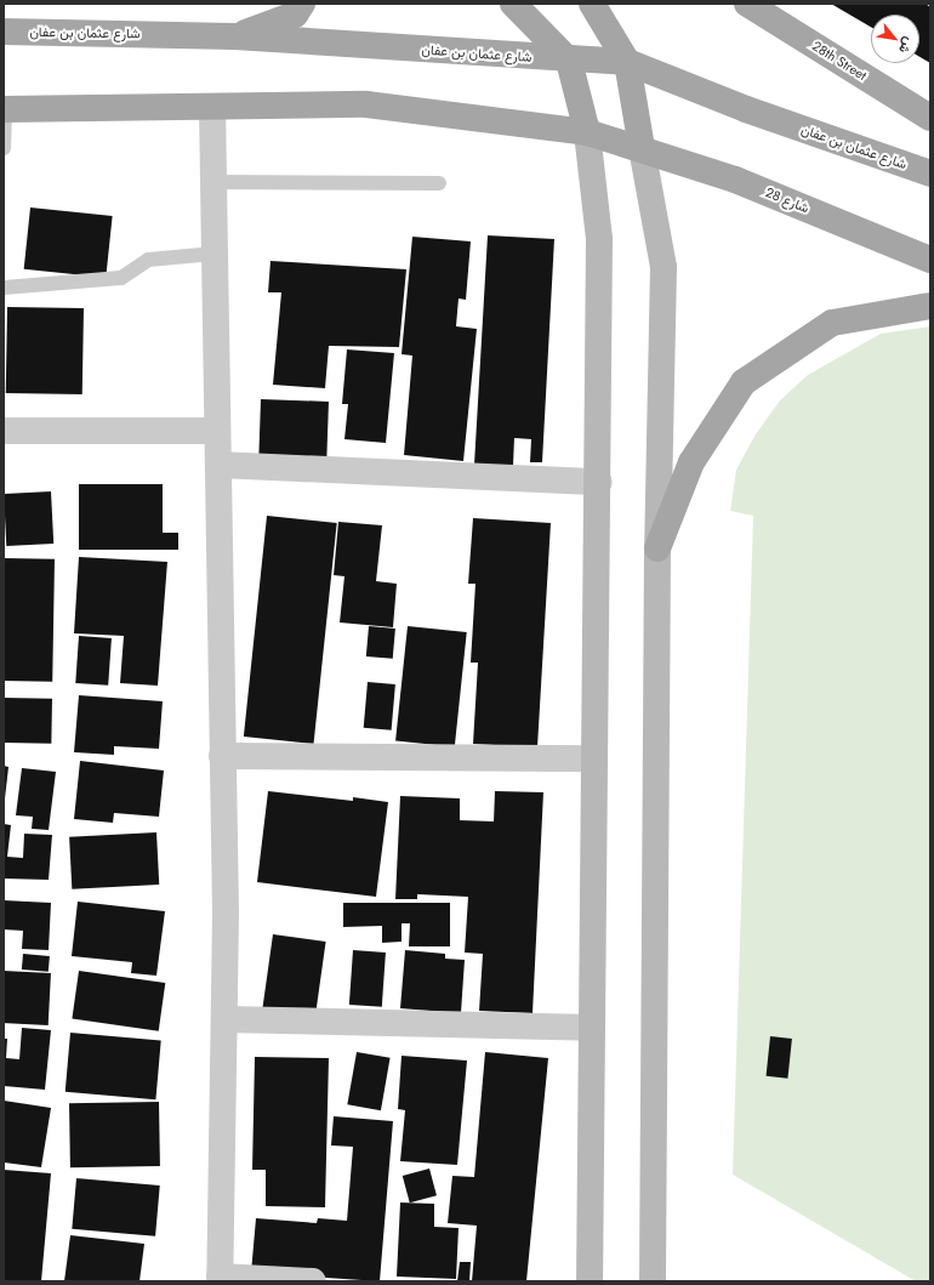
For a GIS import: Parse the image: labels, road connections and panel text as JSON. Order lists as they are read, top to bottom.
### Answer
{
  "streets": {
    "main road": ["شارع عثمان بن عفان", "28th Street", "شارع 28"]
  },
  "north": "bottom right"
}
